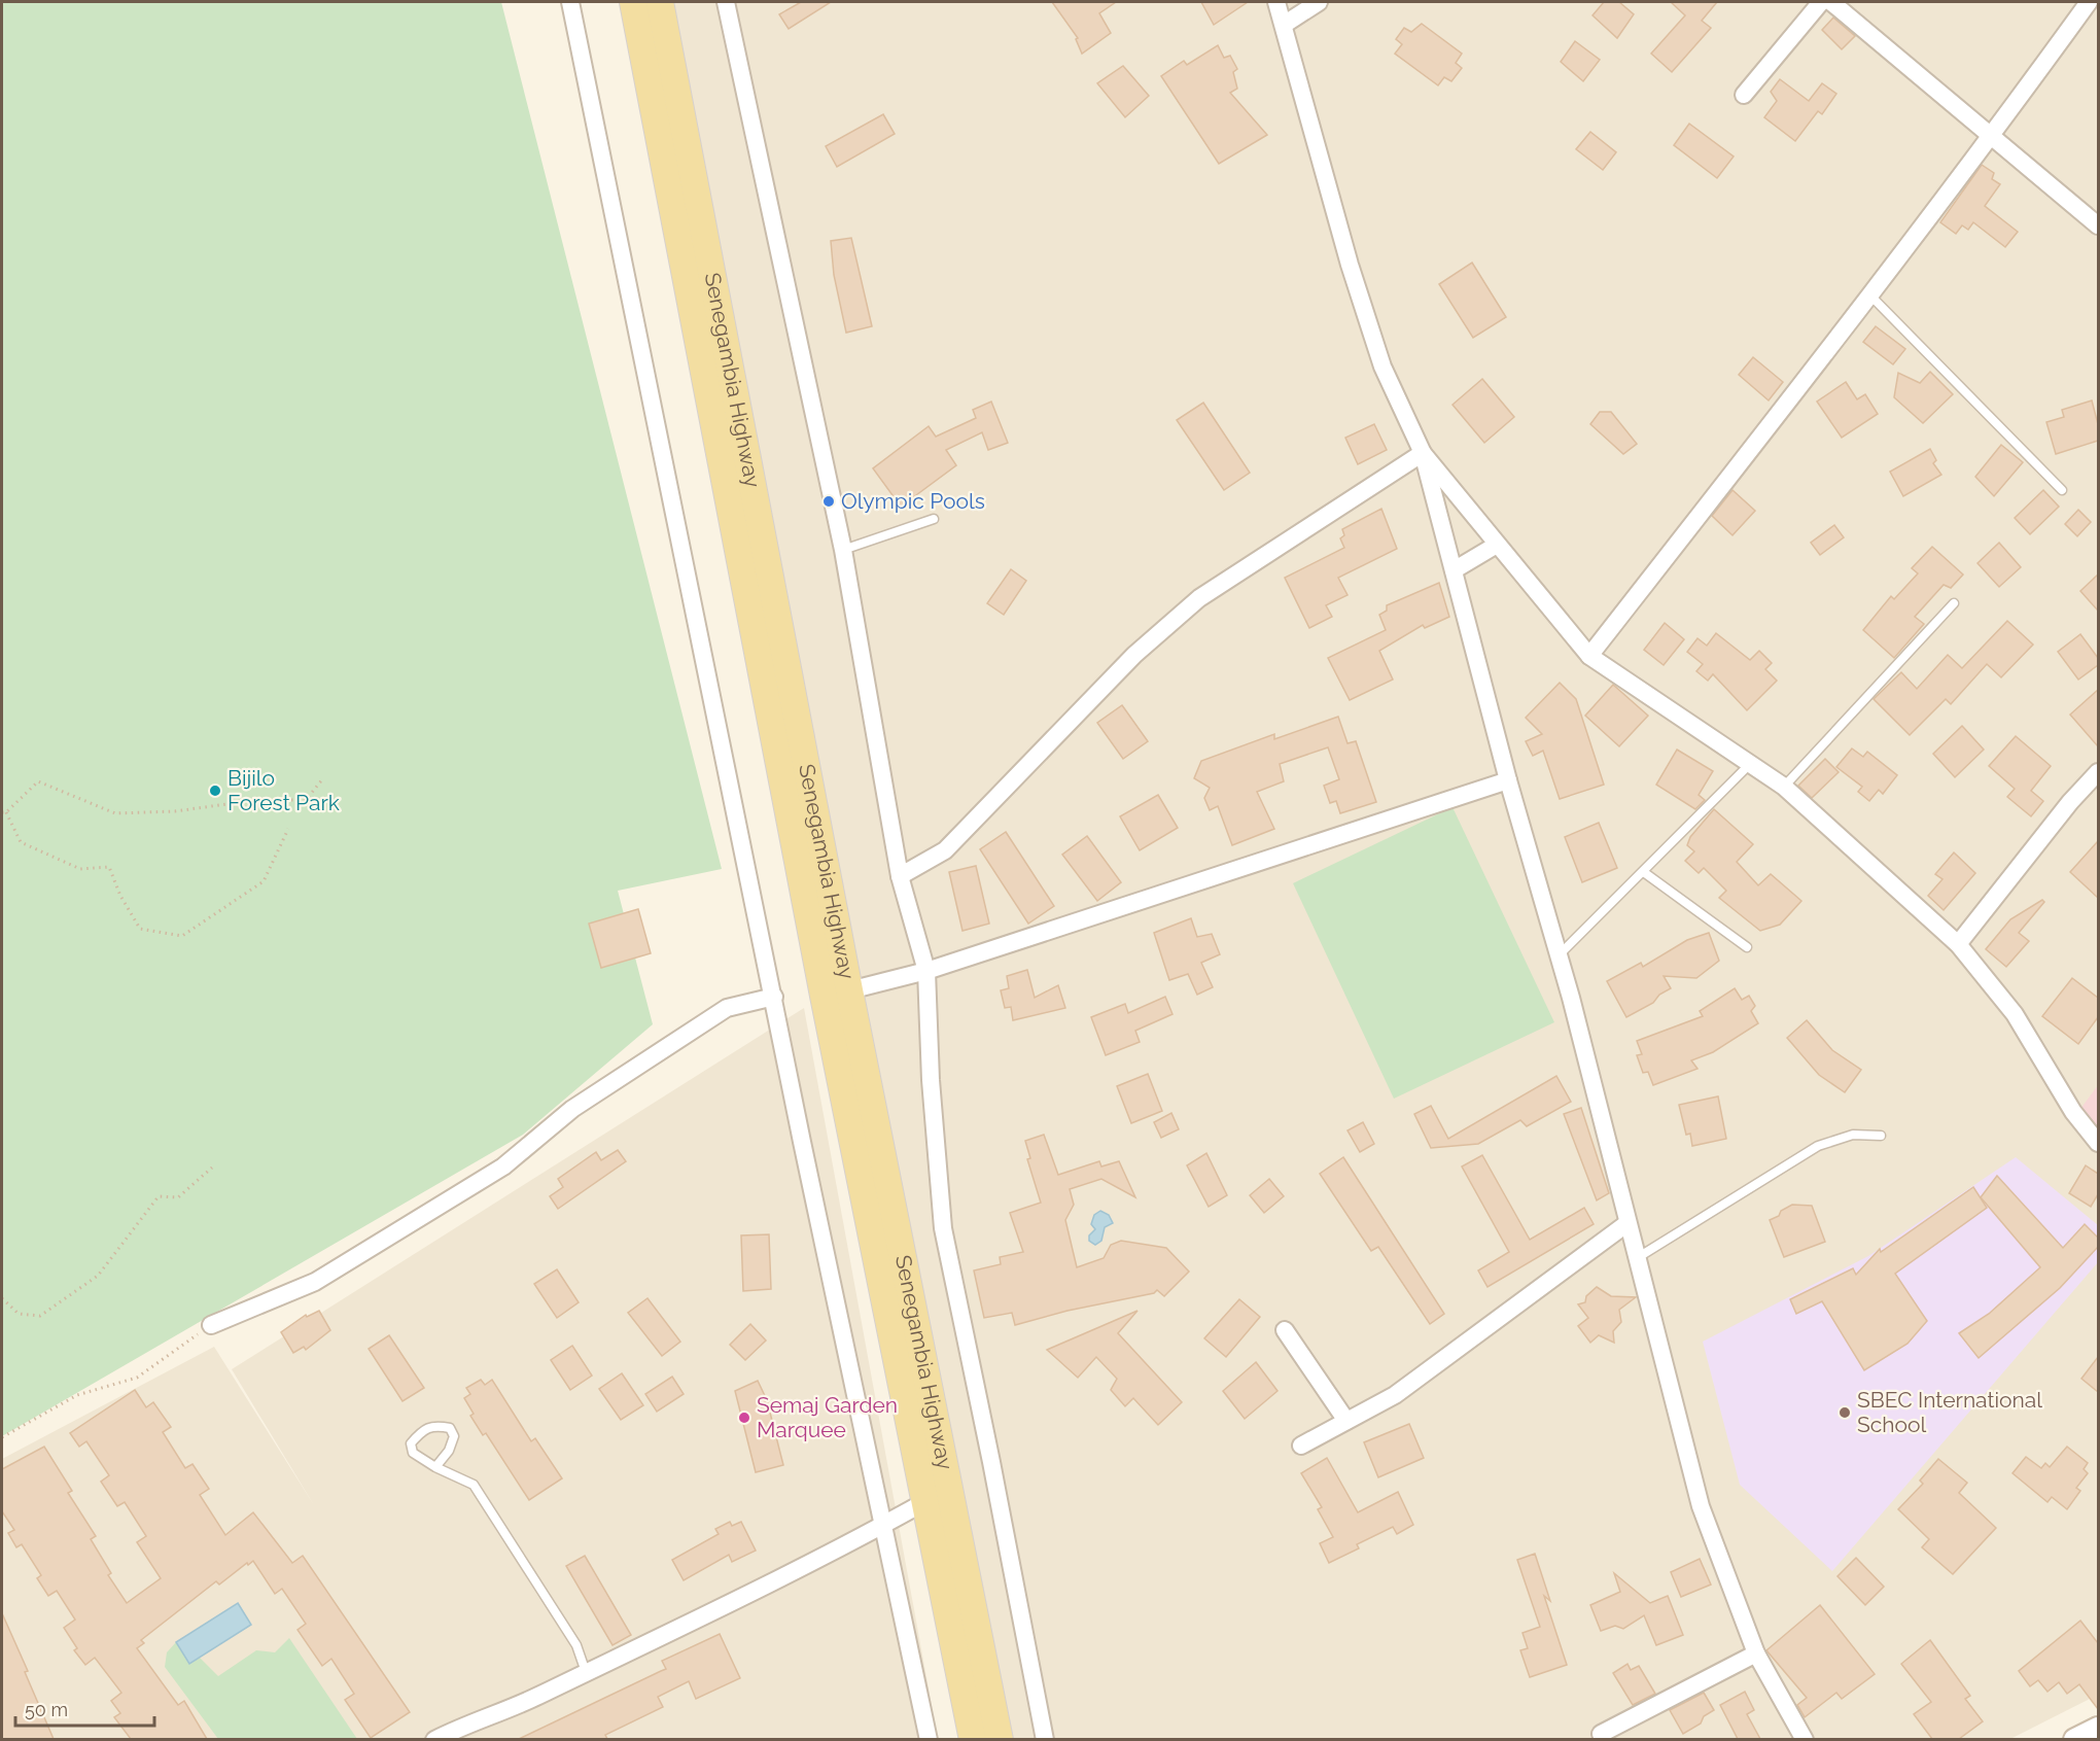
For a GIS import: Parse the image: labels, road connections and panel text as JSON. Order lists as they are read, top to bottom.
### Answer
{
  "streets": {
    "main road": ["Senegambia Highway"]
  },
  "places": [
    "Olympic Pools",
    "Bijilo Forest Park",
    "SBEC International School",
    "Semaj Garden Marquee"
  ],
  "scale_bar": "50 m"
}
